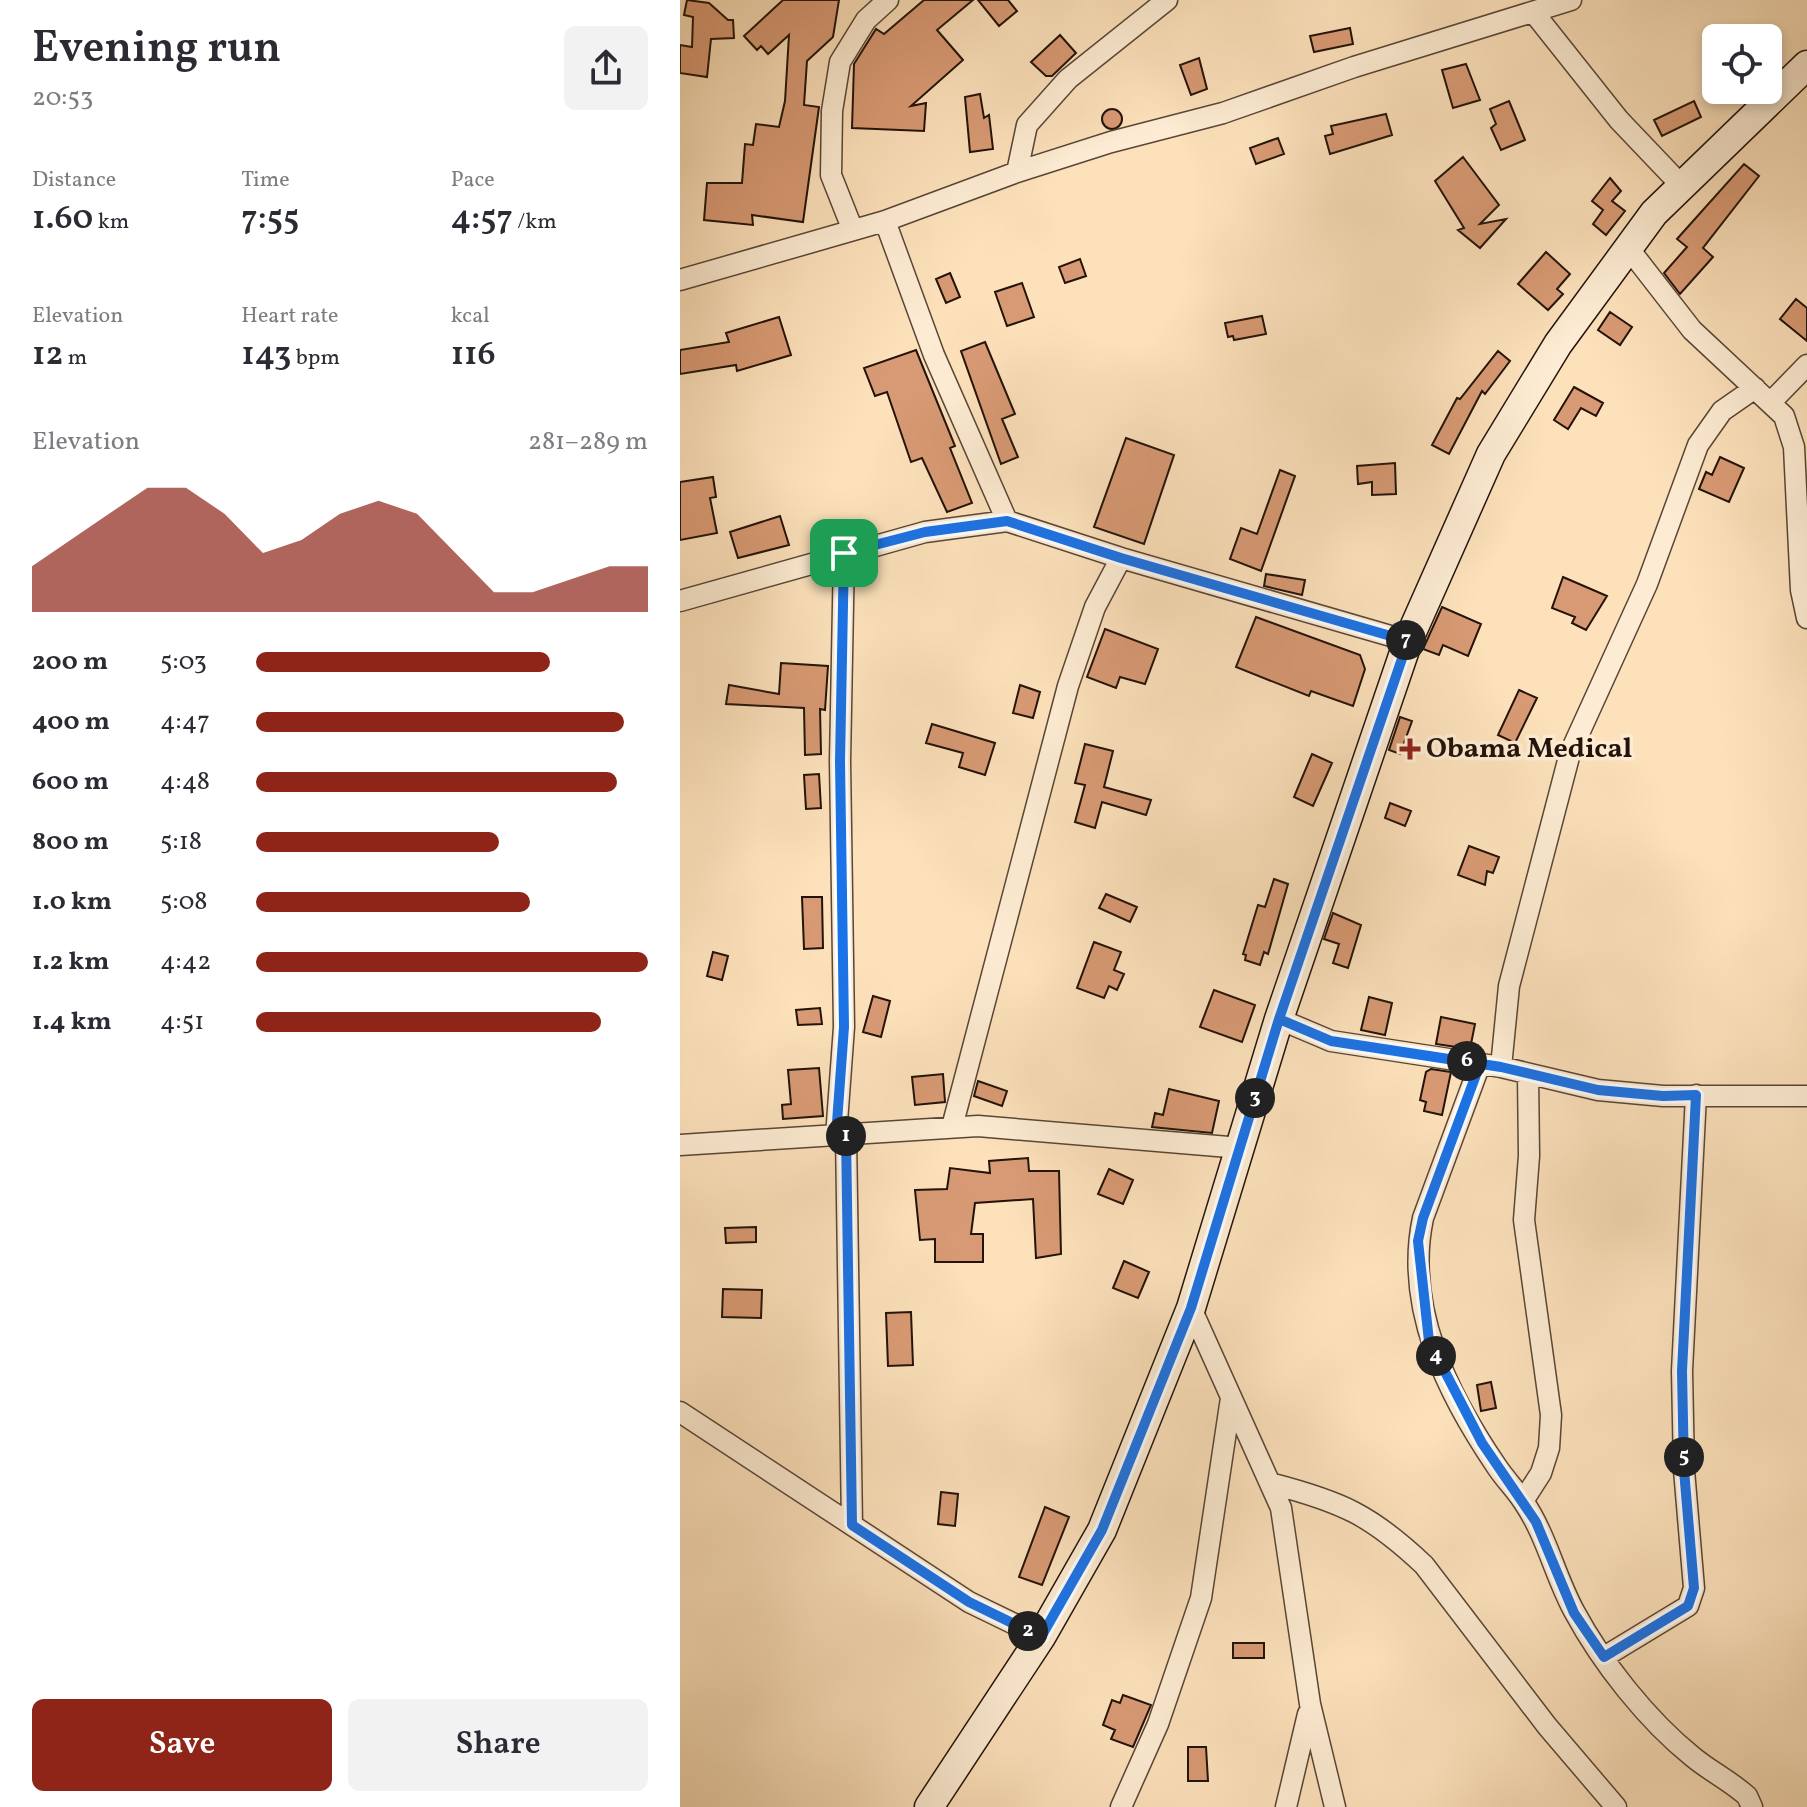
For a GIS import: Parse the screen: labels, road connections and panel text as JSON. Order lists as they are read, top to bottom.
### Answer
{
  "places": {
    "health": ["Obama Medical"]
  },
  "page": {
    "heading": ["Evening run", "20:53"],
    "stats": [
      ["Distance", "1.60 km"],
      ["Time", "7:55"],
      ["Pace", "4:57 /km"],
      ["Elevation", "12 m"],
      ["Heart rate", "143 bpm"],
      ["kcal", "116"]
    ],
    "chart": ["Elevation", "281–289 m"],
    "pins": [
      "7",
      "6",
      "3",
      "1",
      "4",
      "5",
      "2"
    ],
    "list": [
      {
        "name": "200 m",
        "note": "5:03"
      },
      {
        "name": "400 m",
        "note": "4:47"
      },
      {
        "name": "600 m",
        "note": "4:48"
      },
      {
        "name": "800 m",
        "note": "5:18"
      },
      {
        "name": "1.0 km",
        "note": "5:08"
      },
      {
        "name": "1.2 km",
        "note": "4:42"
      },
      {
        "name": "1.4 km",
        "note": "4:51"
      }
    ],
    "buttons": ["Save", "Share"]
  }
}
